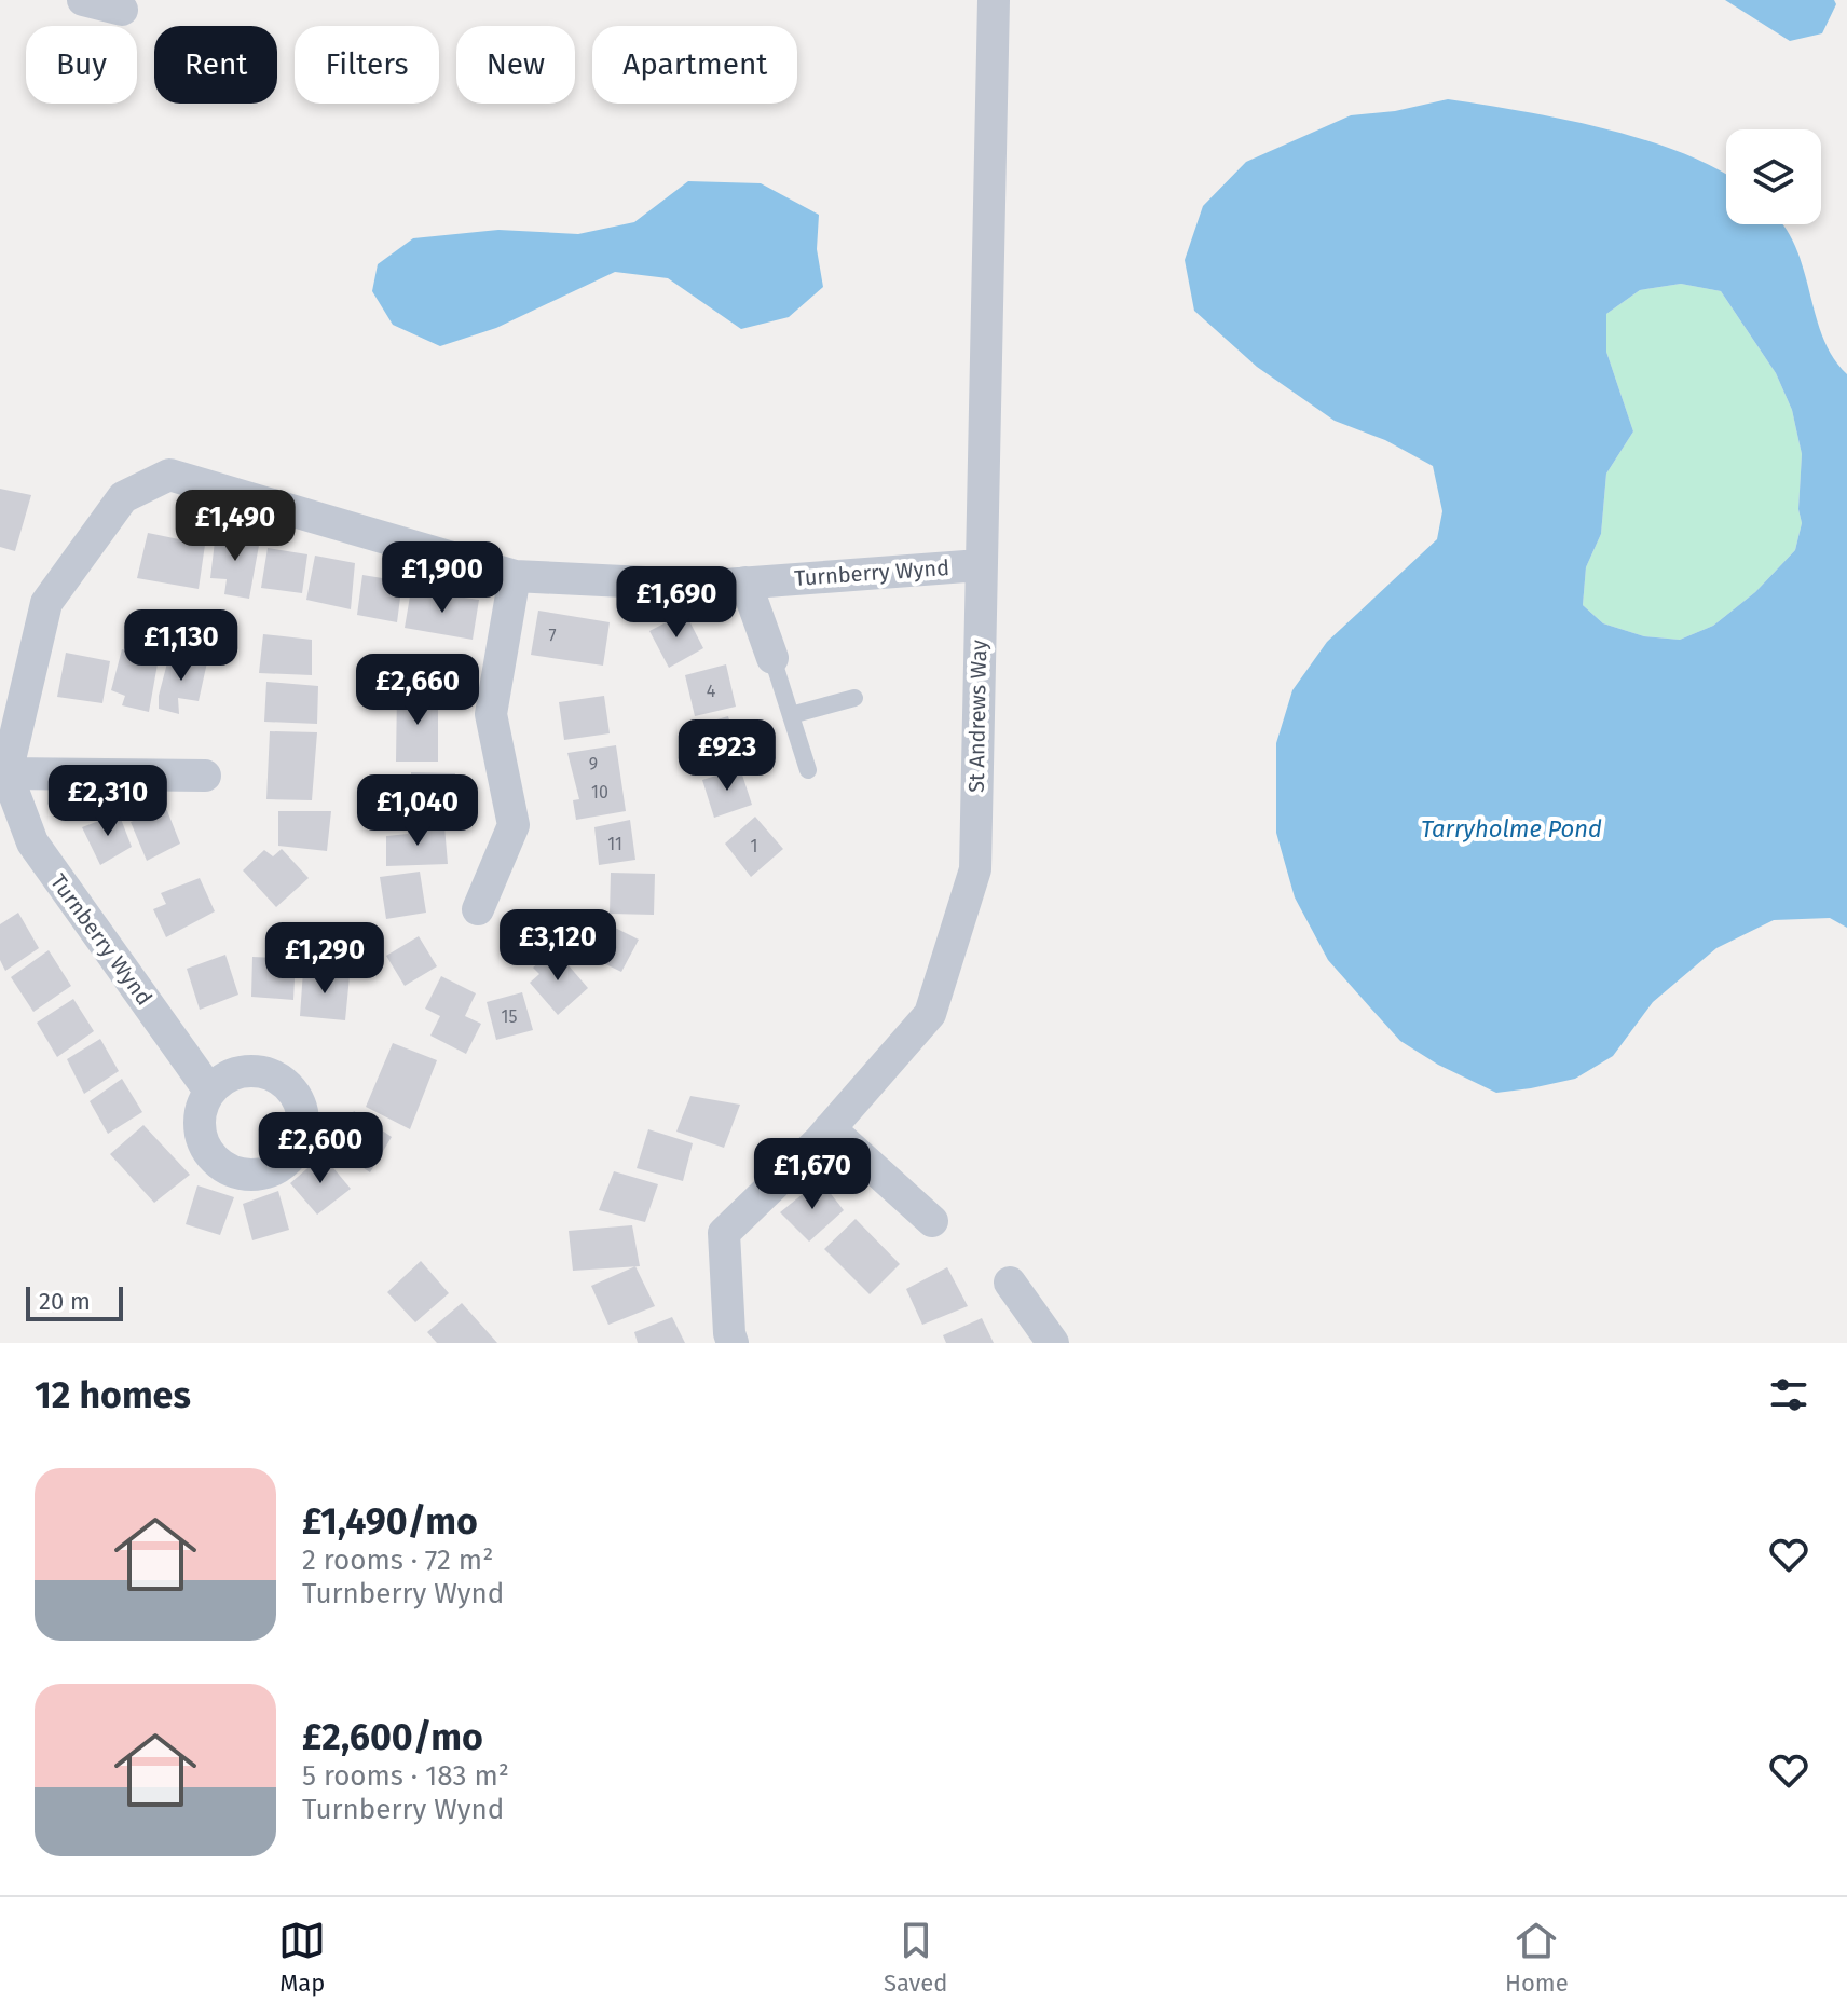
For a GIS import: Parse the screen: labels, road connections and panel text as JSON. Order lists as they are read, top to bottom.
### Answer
{
  "streets": {
    "street": ["Turnberry Wynd", "St Andrews Way"]
  },
  "crossings": [
    ["Turnberry Wynd", "St Andrews Way"]
  ],
  "water": ["Tarryholme Pond"],
  "house_numbers": [
    "7",
    "4",
    "9",
    "10",
    "11",
    "1",
    "15"
  ],
  "scale_bar": "20 m",
  "page": {
    "chip": [
      "Buy",
      "Rent",
      "Filters",
      "New",
      "Apartment"
    ],
    "price": [
      "£1,490",
      "£1,900",
      "£1,690",
      "£1,130",
      "£2,660",
      "£923",
      "£2,310",
      "£1,040",
      "£3,120",
      "£1,290",
      "£2,600",
      "£1,670"
    ],
    "scale": "20 m",
    "heading": "12 homes",
    "list": [
      {
        "name": "£1,490/mo",
        "note": "2 rooms · 72 m² · Turnberry Wynd"
      },
      {
        "name": "£2,600/mo",
        "note": "5 rooms · 183 m² · Turnberry Wynd"
      }
    ],
    "tabs": ["Map", "Saved", "Home"]
  }
}
